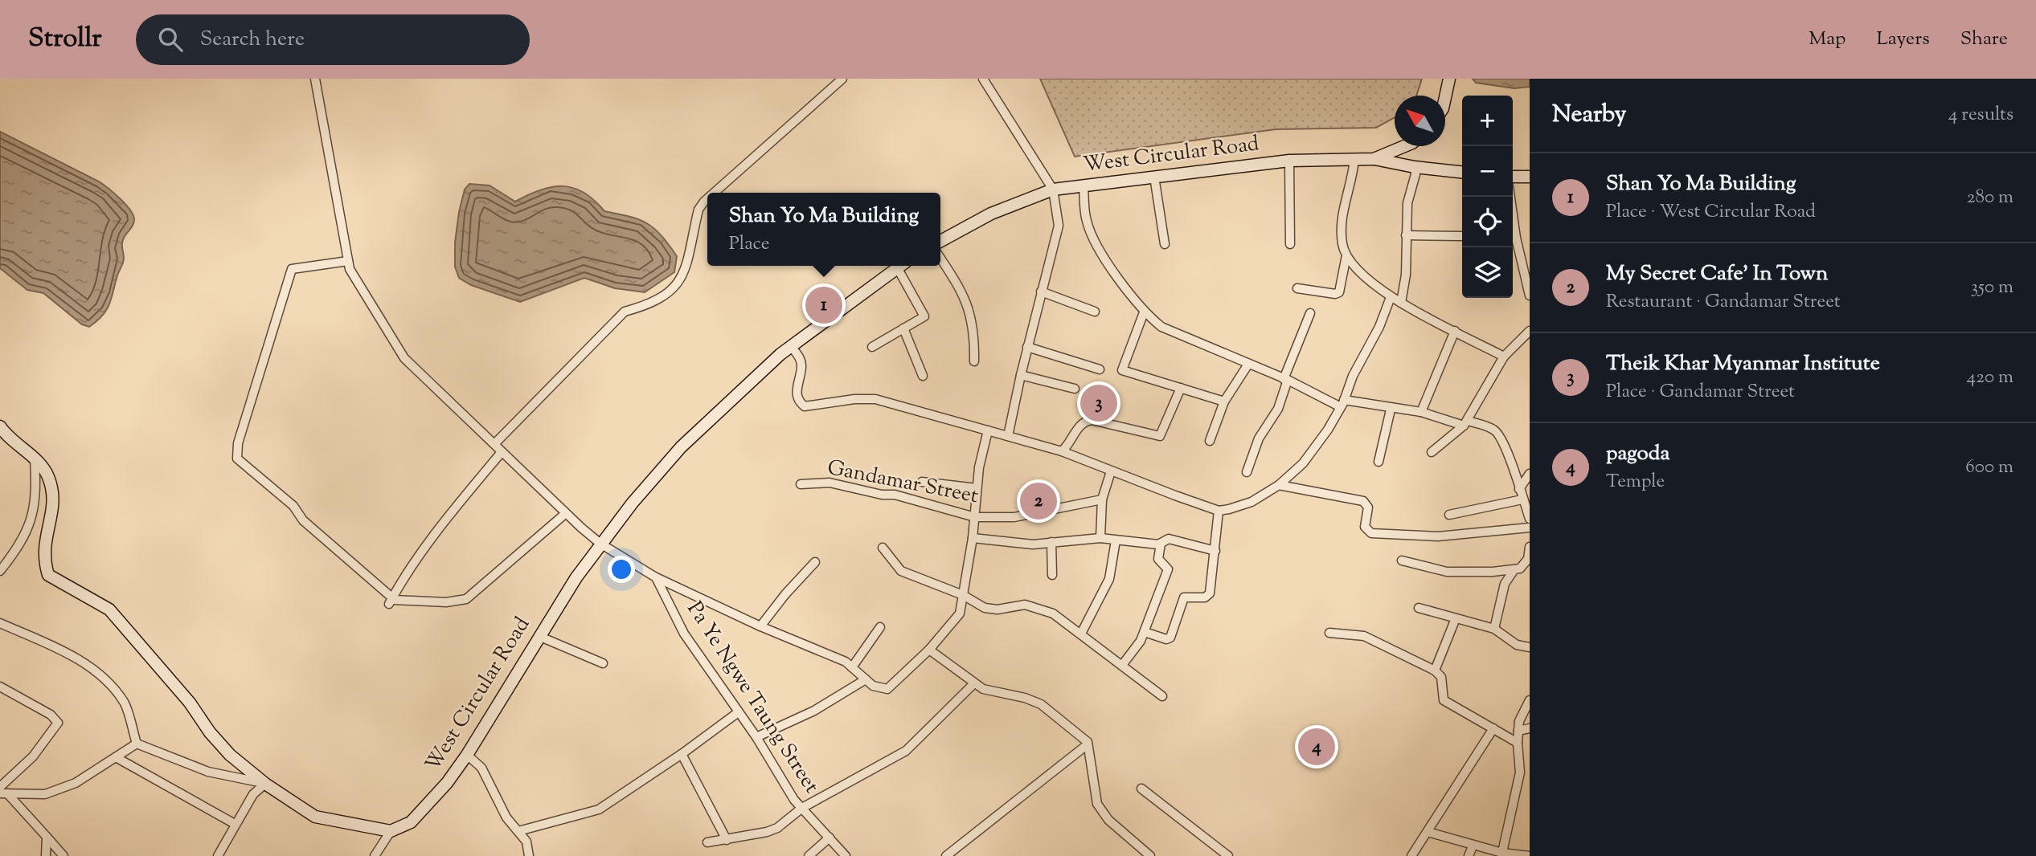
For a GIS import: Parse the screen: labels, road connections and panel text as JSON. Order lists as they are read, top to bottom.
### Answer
{
  "streets": {
    "street": ["West Circular Road", "Gandamar Street", "Pa Ye Ngwe Taung Street"]
  },
  "north": "top left",
  "page": {
    "header": "Strollr",
    "search": "Search here",
    "nav": ["Map", "Layers", "Share"],
    "heading": ["Nearby", "4 results"],
    "map_buttons": ["+", "−"],
    "list": [
      {
        "mark": "1",
        "name": "Shan Yo Ma Building",
        "note": "Place · West Circular Road",
        "value": "280 m"
      },
      {
        "mark": "2",
        "name": "My Secret Cafe' In Town",
        "note": "Restaurant · Gandamar Street",
        "value": "350 m"
      },
      {
        "mark": "3",
        "name": "Theik Khar Myanmar Institute",
        "note": "Place · Gandamar Street",
        "value": "420 m"
      },
      {
        "mark": "4",
        "name": "pagoda",
        "note": "Temple",
        "value": "600 m"
      }
    ],
    "popup": ["Shan Yo Ma Building", "Place"],
    "pins": [
      "1",
      "3",
      "2",
      "4"
    ]
  }
}
